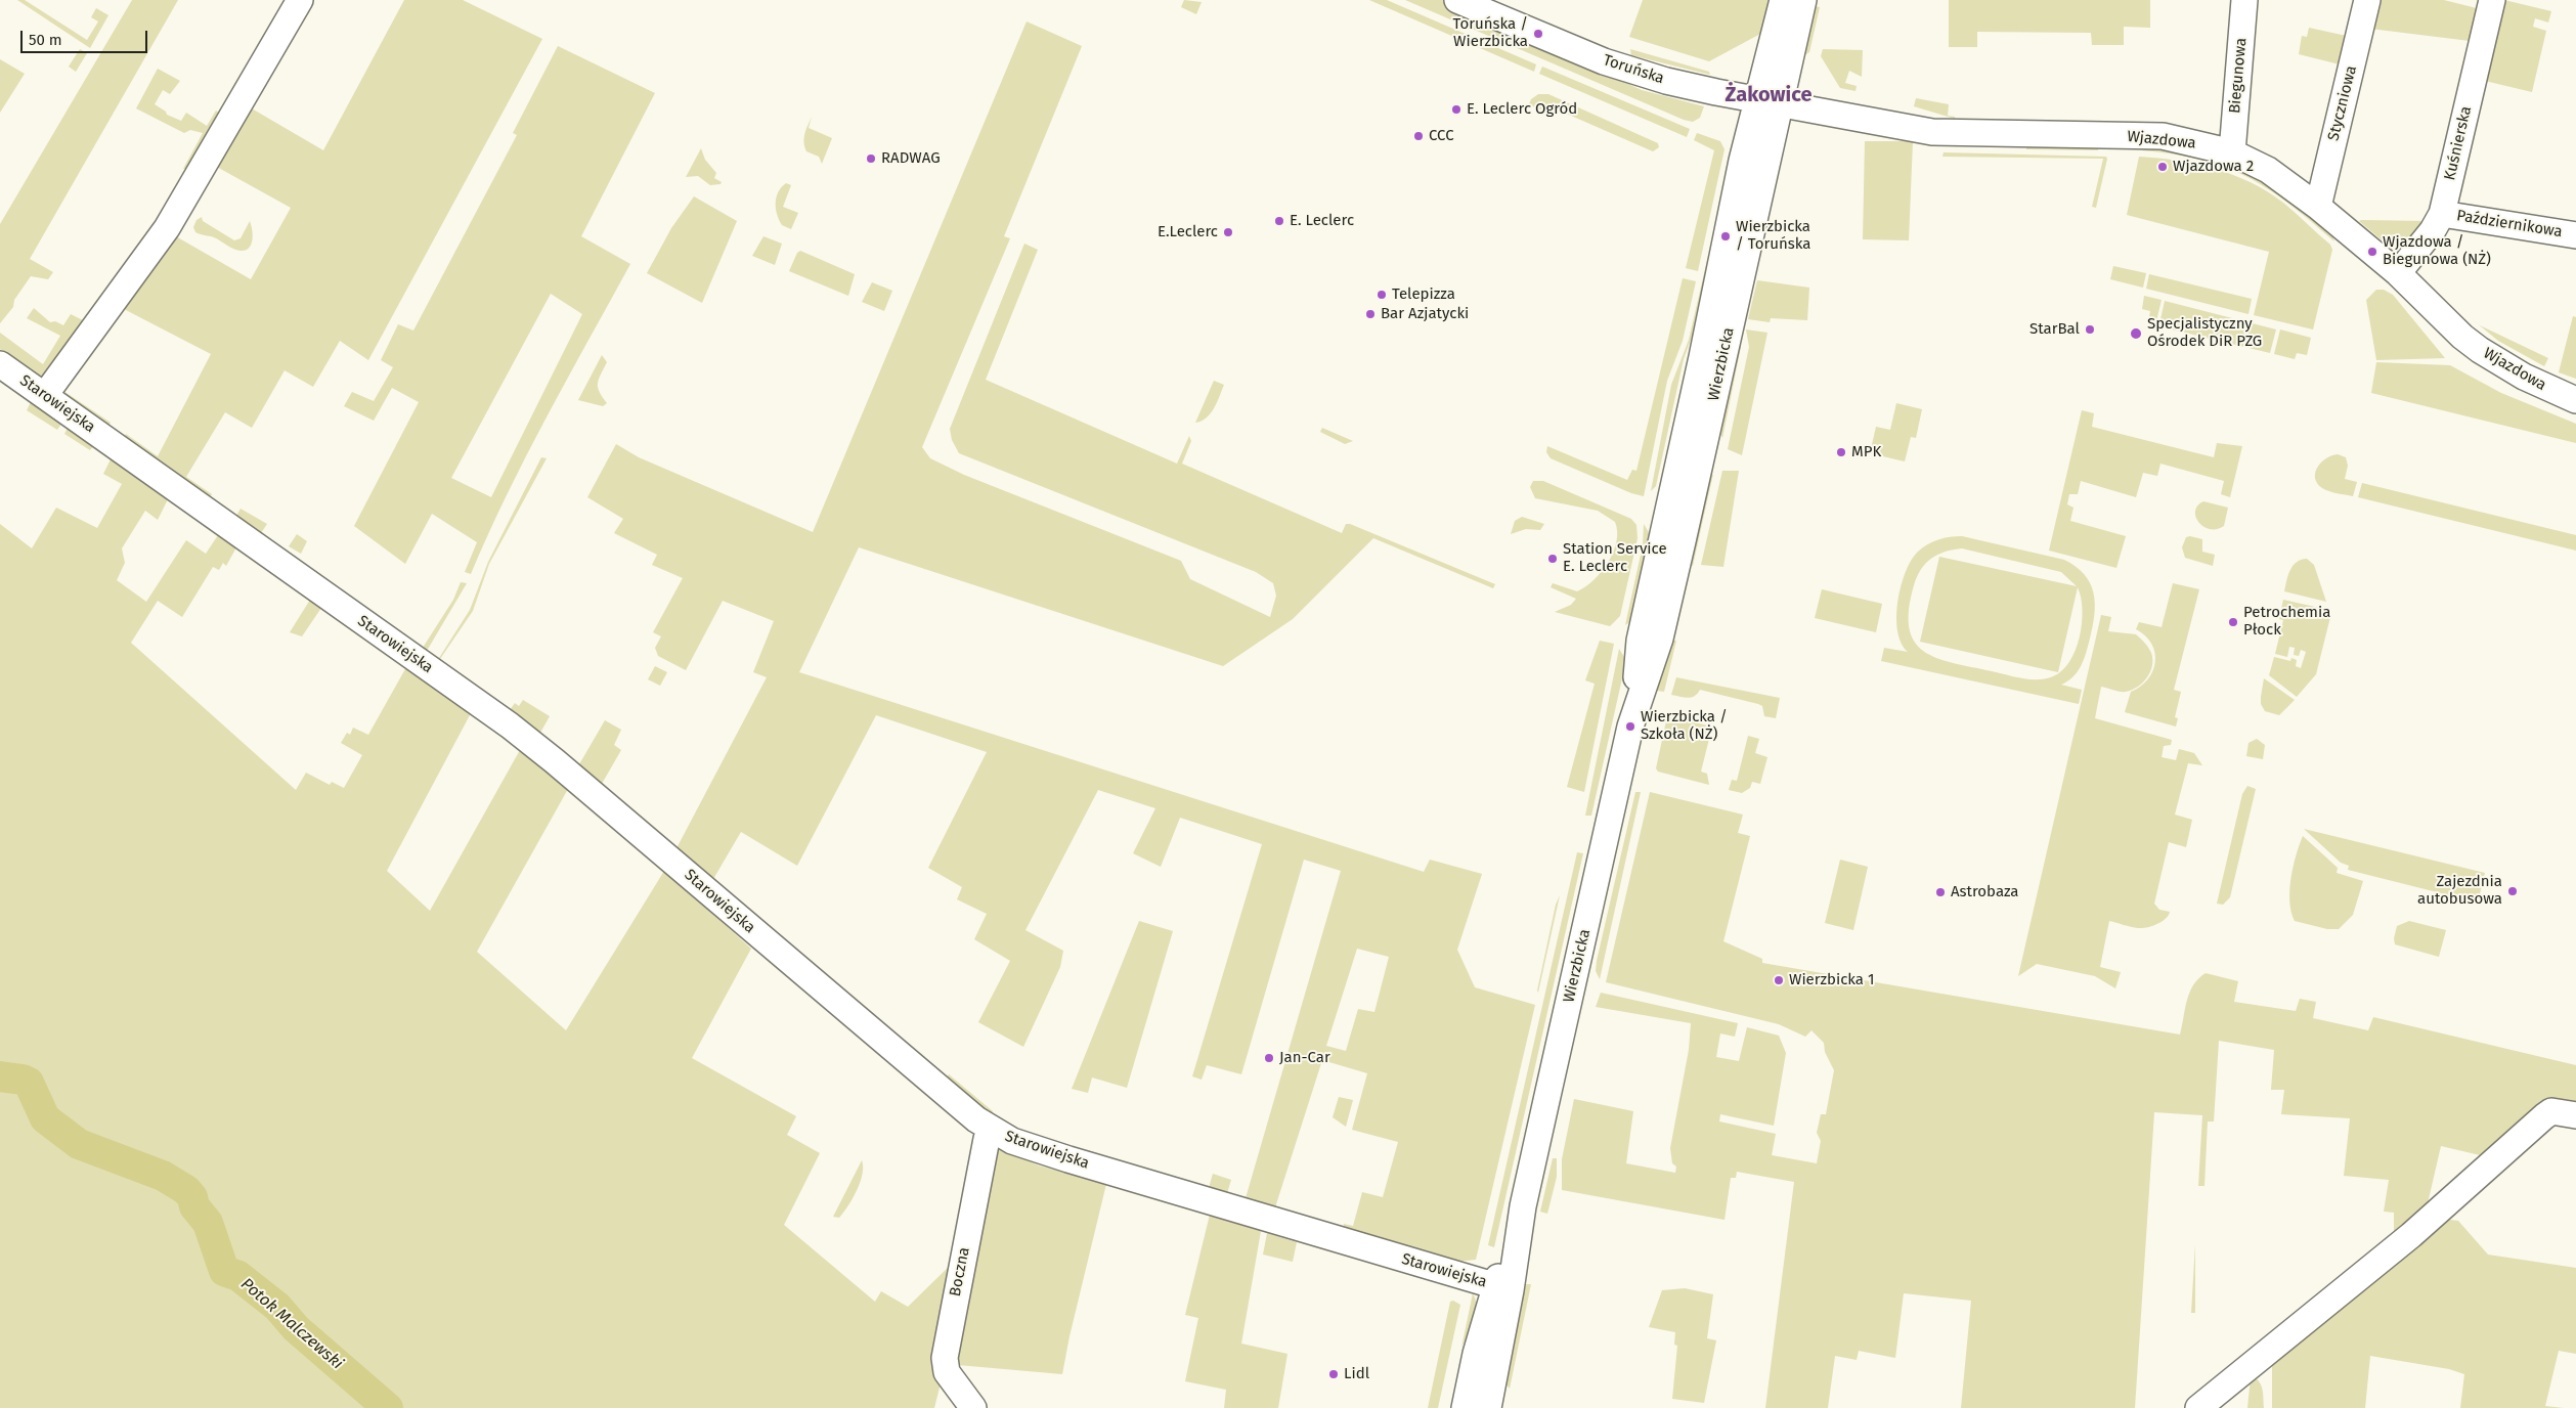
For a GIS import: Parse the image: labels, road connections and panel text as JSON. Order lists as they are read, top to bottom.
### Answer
{
  "streets": {
    "street": [
      "Toruńska",
      "Biegunowa",
      "Styczniowa",
      "Wjazdowa",
      "Kuśnierska",
      "Październikowa",
      "Wierzbicka",
      "Starowiejska",
      "Boczna"
    ]
  },
  "crossings": [
    ["Toruńska", "Wjazdowa"],
    ["Toruńska", "Wierzbicka"],
    ["Biegunowa", "Wjazdowa"],
    ["Styczniowa", "Wjazdowa"],
    ["Wjazdowa", "Kuśnierska"],
    ["Wjazdowa", "Wierzbicka"],
    ["Kuśnierska", "Październikowa"],
    ["Wierzbicka", "Starowiejska"],
    ["Starowiejska", "Boczna"]
  ],
  "districts": ["Żakowice"],
  "water": ["Potok Malczewski"],
  "places": [
    "Toruńska / Wierzbicka",
    "E. Leclerc Ogród",
    "CCC",
    "RADWAG",
    "Wjazdowa 2",
    "E. Leclerc",
    "E.Leclerc",
    "Wierzbicka / Toruńska",
    "Wjazdowa / Biegunowa (NŻ)",
    "Telepizza",
    "Bar Azjatycki",
    "StarBal",
    "Specjalistyczny Ośrodek DiR PZG",
    "MPK",
    "Station Service E. Leclerc",
    "Petrochemia Płock",
    "Wierzbicka / Szkoła (NŻ)",
    "Zajezdnia autobusowa",
    "Astrobaza",
    "Wierzbicka 1",
    "Jan-Car",
    "Lidl"
  ],
  "scale_bar": "50 m"
}
